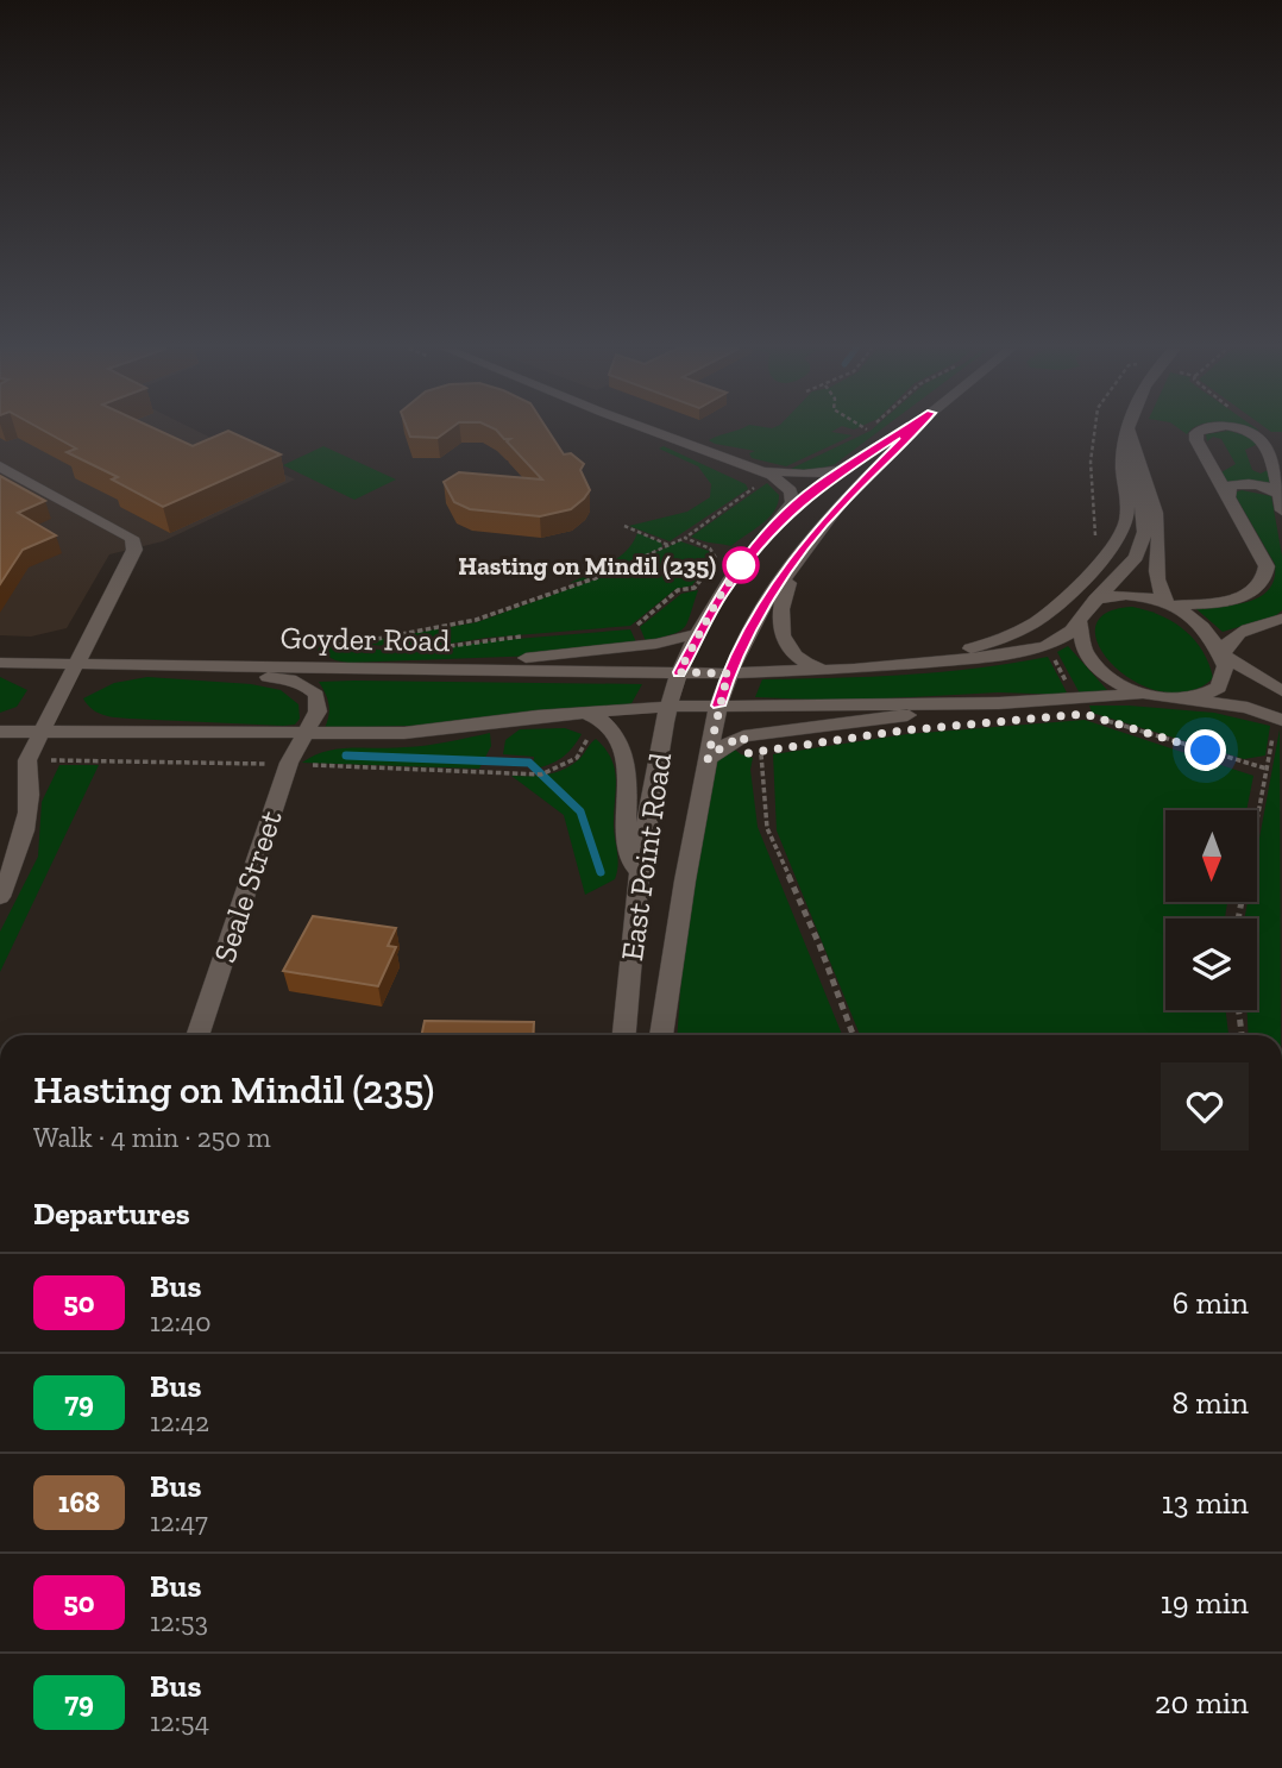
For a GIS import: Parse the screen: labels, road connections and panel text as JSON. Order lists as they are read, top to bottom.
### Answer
{
  "streets": {
    "street": ["Goyder Road", "East Point Road", "Seale Street"]
  },
  "crossings": [
    ["Goyder Road", "East Point Road"],
    ["Goyder Road", "Seale Street"]
  ],
  "places": ["Hasting on Mindil (235)"],
  "lines": ["bus line 50"],
  "north": "bottom",
  "page": {
    "heading": [
      ["Hasting on Mindil (235)", "Walk · 4 min · 250 m"],
      "Departures"
    ],
    "list": [
      {
        "mark": "50",
        "name": "Bus",
        "note": "12:40",
        "value": "6 min"
      },
      {
        "mark": "79",
        "name": "Bus",
        "note": "12:42",
        "value": "8 min"
      },
      {
        "mark": "168",
        "name": "Bus",
        "note": "12:47",
        "value": "13 min"
      },
      {
        "mark": "50",
        "name": "Bus",
        "note": "12:53",
        "value": "19 min"
      },
      {
        "mark": "79",
        "name": "Bus",
        "note": "12:54",
        "value": "20 min"
      }
    ]
  }
}
